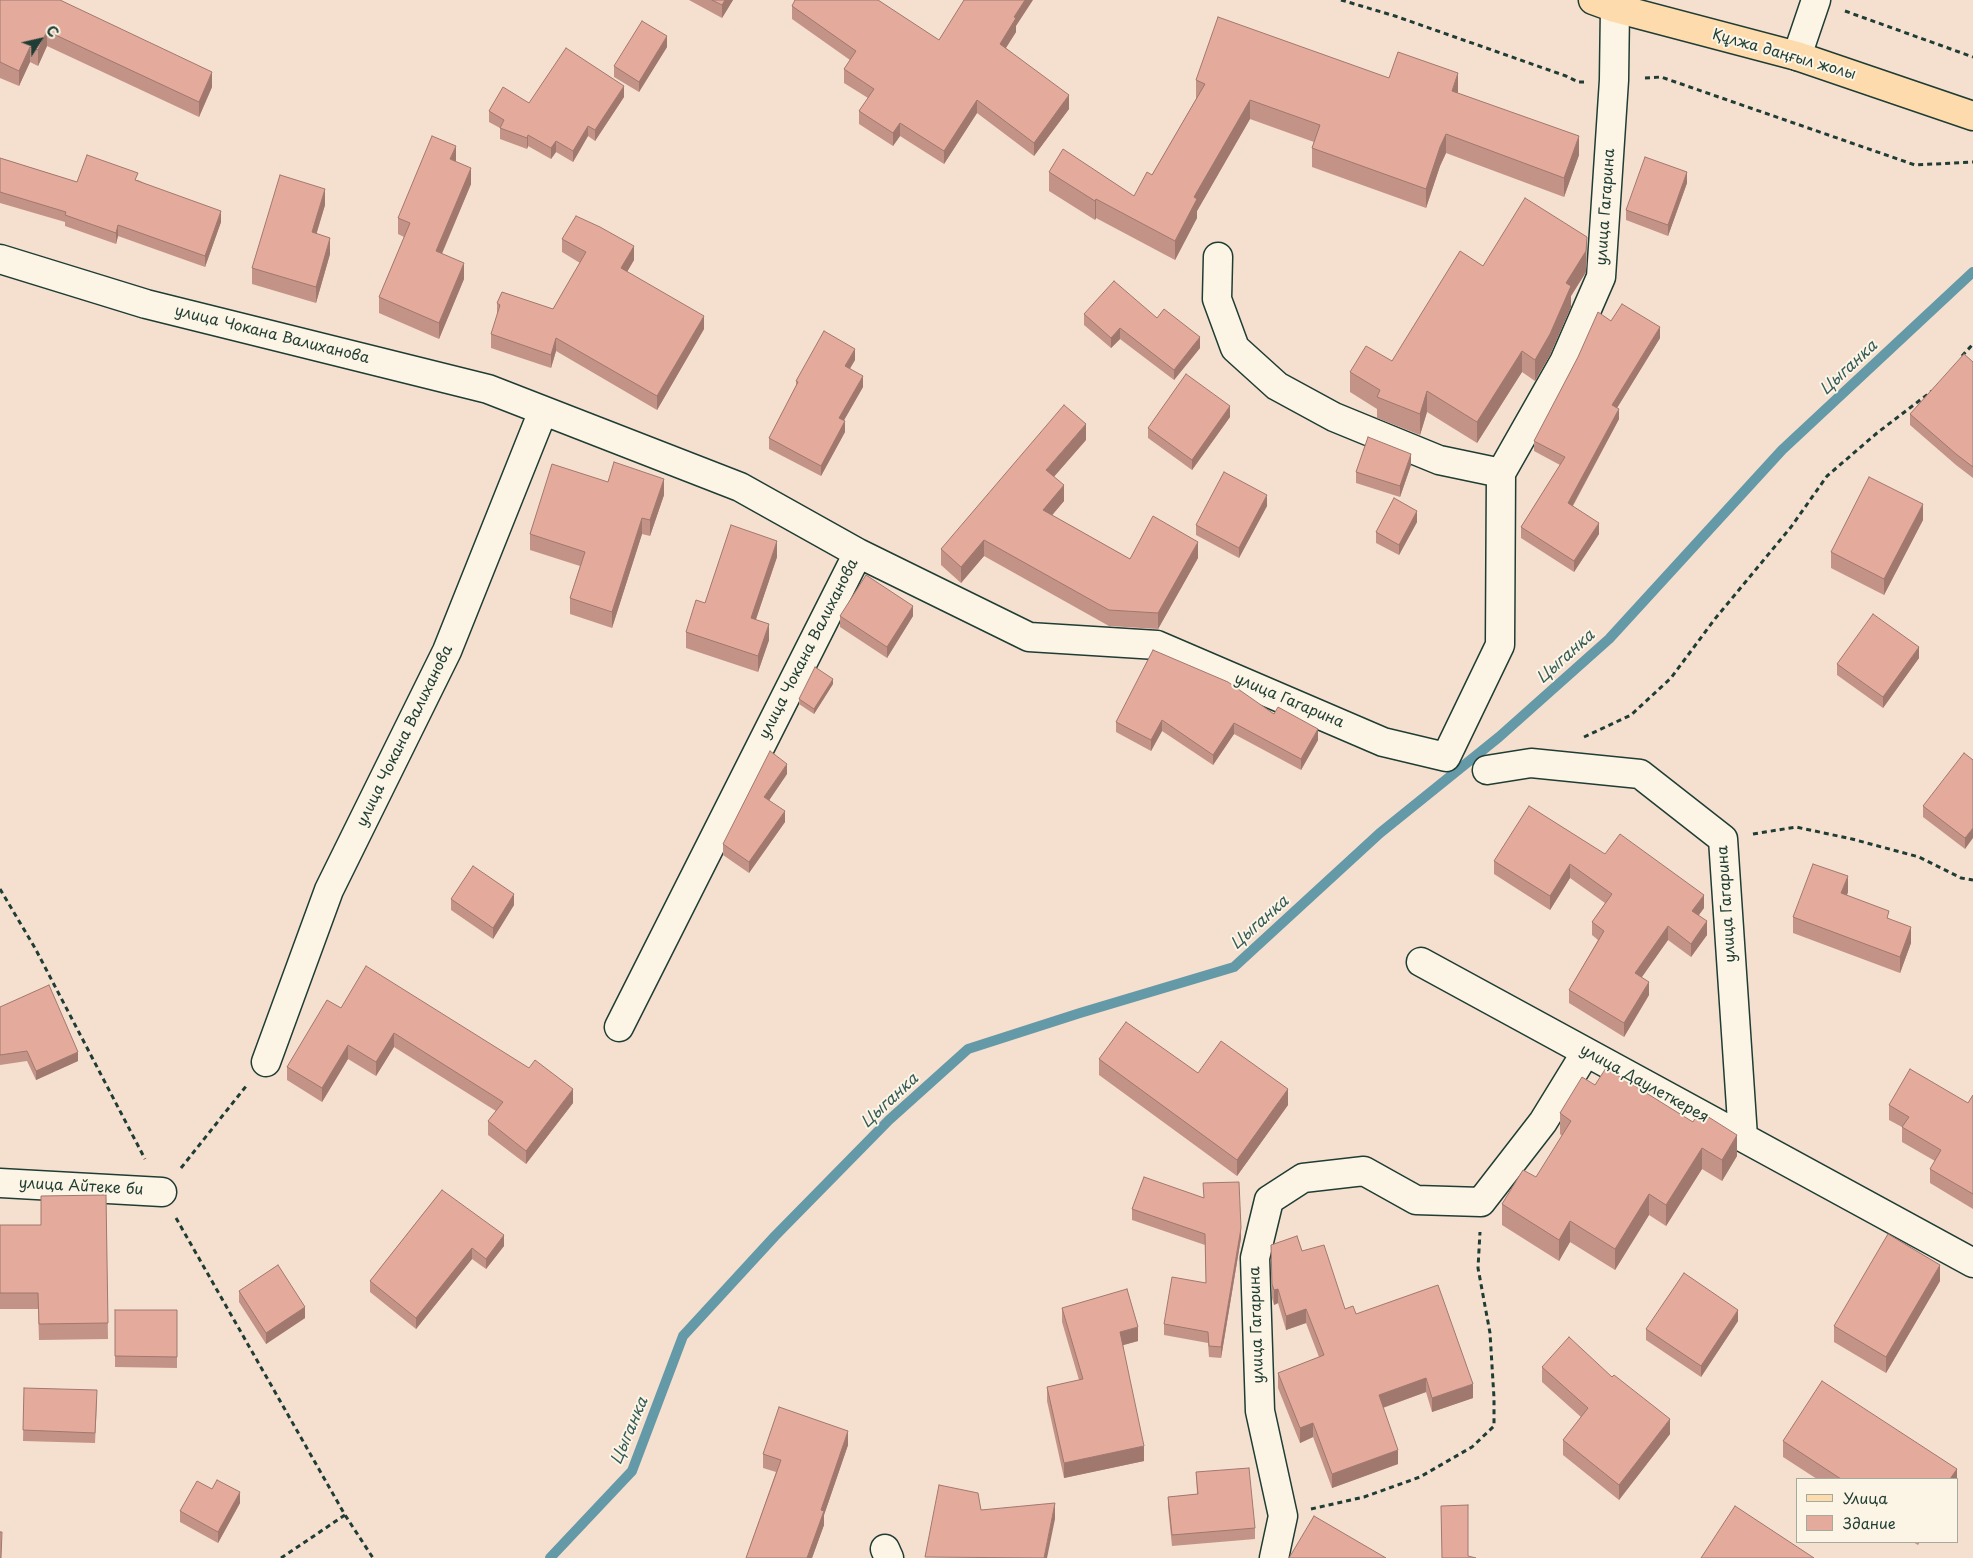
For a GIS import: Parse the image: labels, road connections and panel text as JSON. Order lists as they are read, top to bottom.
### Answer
{
  "streets": {
    "main road": ["Құлжа даңғыл жолы"],
    "street": [
      "улица Гагарина",
      "улица Чокана Валиханова",
      "улица Даулеткерея",
      "улица Айтеке би"
    ]
  },
  "crossings": [
    ["Құлжа даңғыл жолы", "улица Гагарина"],
    ["улица Гагарина", "улица Чокана Валиханова"],
    ["улица Гагарина", "улица Даулеткерея"]
  ],
  "water": ["Цыганка"],
  "legend": ["Улица", "Здание"],
  "north": "top right"
}
